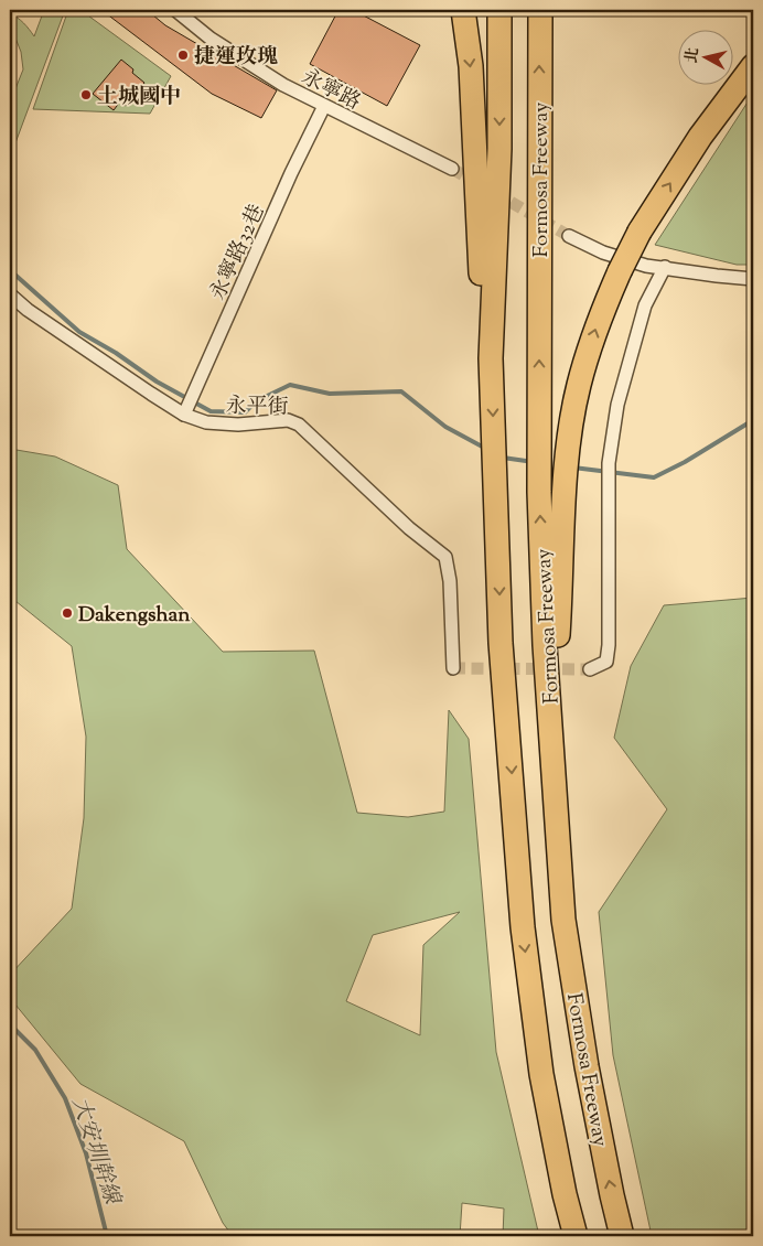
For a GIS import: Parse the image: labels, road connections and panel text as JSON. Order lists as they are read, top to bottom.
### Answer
{
  "streets": {
    "highway": ["Formosa Freeway"],
    "street": ["永寧路", "永寧路32巷", "永平街"]
  },
  "crossings": [
    ["永寧路", "永寧路32巷"],
    ["永寧路32巷", "永平街"]
  ],
  "water": ["大安圳幹線"],
  "places": ["捷運玫瑰", "土城國中", "Dakengshan"],
  "north": "left"
}
